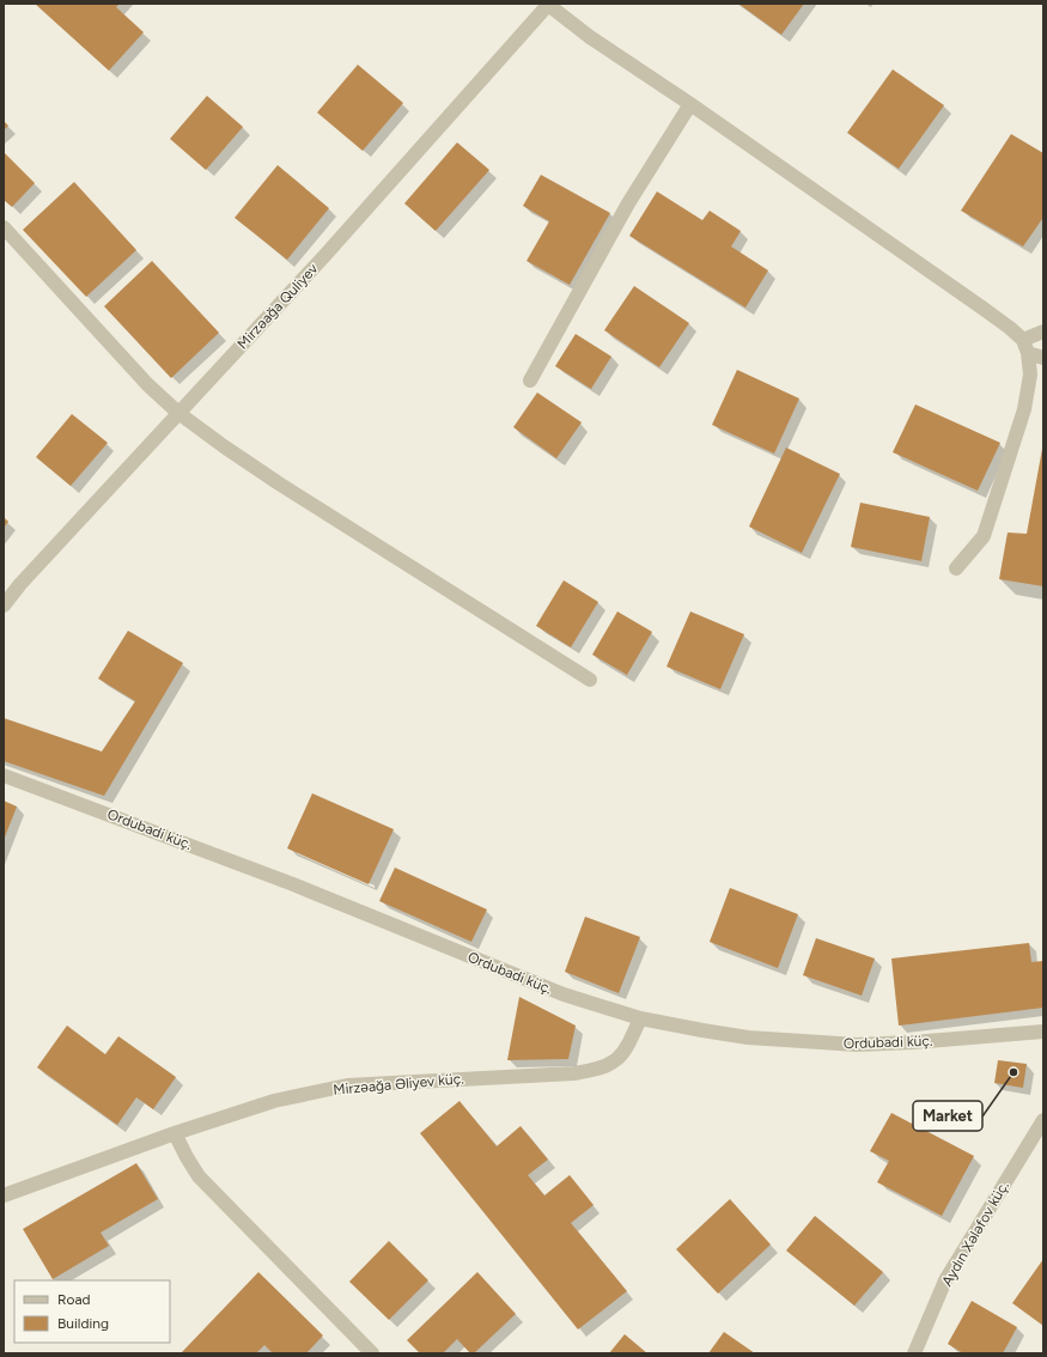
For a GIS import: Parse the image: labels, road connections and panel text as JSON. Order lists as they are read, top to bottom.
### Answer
{
  "streets": {
    "street": [
      "Mirzəağa Quliyev",
      "Ordubadi küç.",
      "Mirzəağa Əliyev küç.",
      "Aydın Xələfov küç."
    ]
  },
  "crossings": [
    ["Ordubadi küç.", "Mirzəağa Əliyev küç."]
  ],
  "places": ["Market"],
  "legend": ["Road", "Building"]
}
